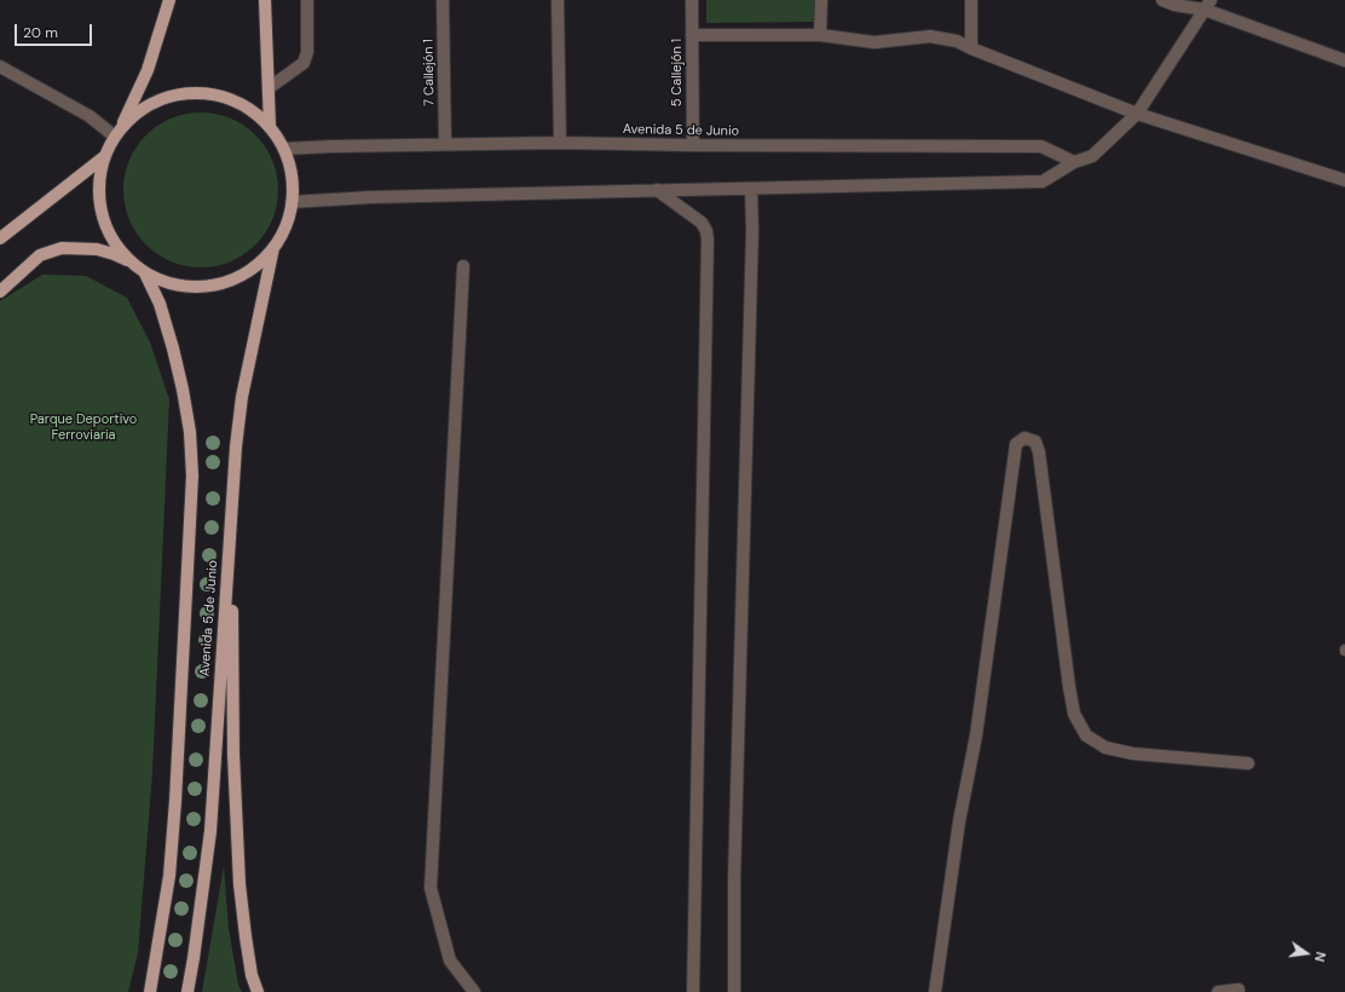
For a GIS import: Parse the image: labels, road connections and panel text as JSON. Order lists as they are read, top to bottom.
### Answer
{
  "streets": {
    "main road": ["Avenida 5 de Junio"],
    "street": ["7 Callejón 1", "5 Callejón 1"]
  },
  "crossings": [
    ["7 Callejón 1", "Avenida 5 de Junio"],
    ["5 Callejón 1", "Avenida 5 de Junio"]
  ],
  "parks": ["Parque Deportivo Ferroviaria"],
  "scale_bar": "20 m",
  "north": "right"
}
